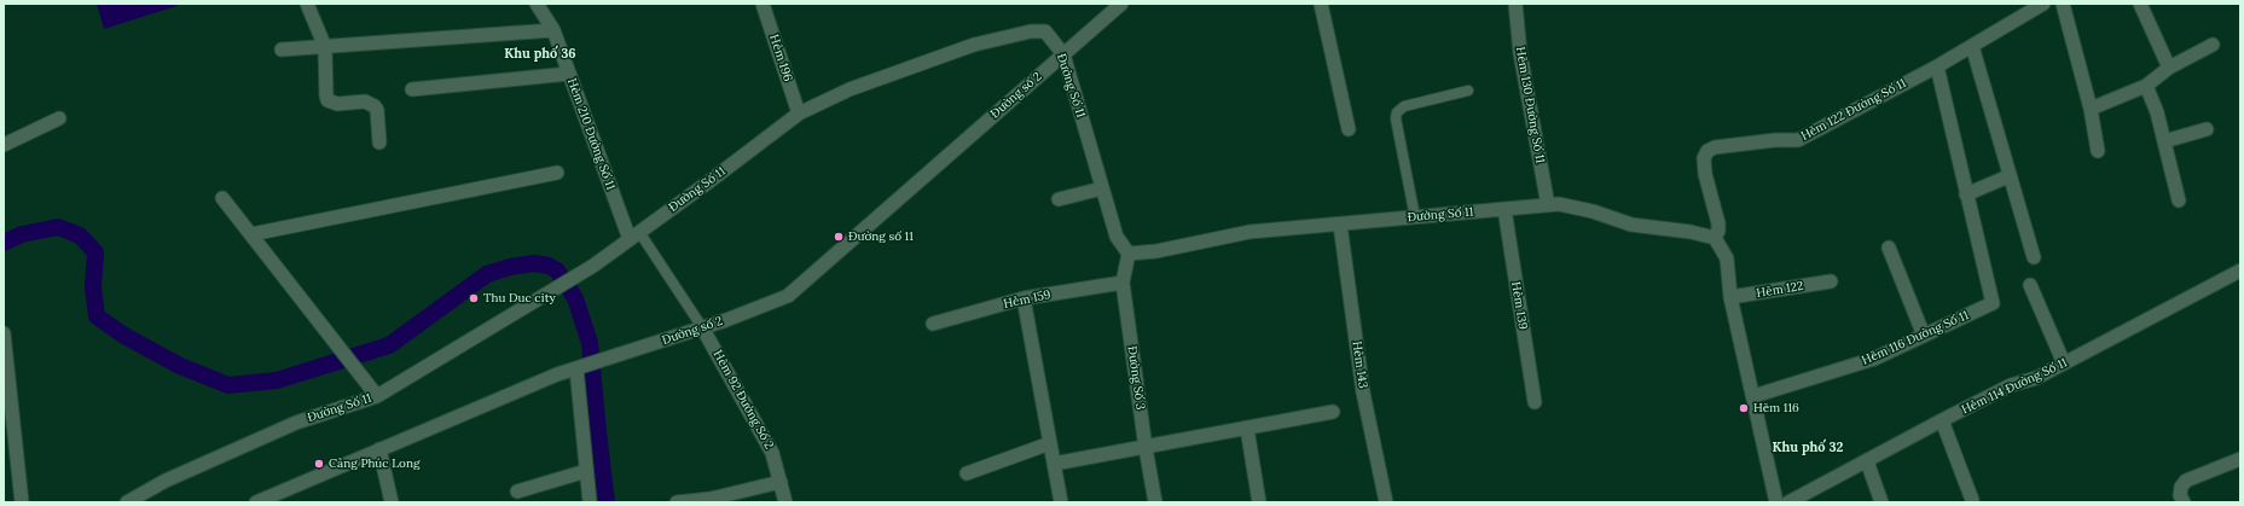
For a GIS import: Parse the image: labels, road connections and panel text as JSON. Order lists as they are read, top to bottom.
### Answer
{
  "streets": {
    "street": [
      "Hẻm 196",
      "Đường Số 11",
      "Đường số 2",
      "Hẻm 130 Đường Số 11",
      "Hẻm 122 Đường Số 11",
      "Hẻm 210 Đường Số 11",
      "Hẻm 122",
      "Hẻm 159",
      "Hẻm 139",
      "Hẻm 116 Đường Số 11",
      "Hẻm 143",
      "Đường Số 3",
      "Hẻm 114 Đường Số 11",
      "Hẻm 92 Đường Số 2"
    ]
  },
  "crossings": [
    ["Hẻm 196", "Đường Số 11"],
    ["Đường Số 11", "Đường số 2"],
    ["Đường Số 11", "Hẻm 130 Đường Số 11"],
    ["Đường Số 11", "Hẻm 122 Đường Số 11"],
    ["Đường Số 11", "Hẻm 210 Đường Số 11"],
    ["Đường Số 11", "Hẻm 139"],
    ["Đường Số 11", "Hẻm 143"],
    ["Đường Số 11", "Đường Số 3"],
    ["Đường số 2", "Hẻm 92 Đường Số 2"],
    ["Hẻm 159", "Đường Số 3"]
  ],
  "districts": ["Khu phố 36", "Khu phố 32"],
  "places": [
    "Đường số 11",
    "Thu Duc city",
    "Hẻm 116",
    "Cảng Phúc Long"
  ]
}
